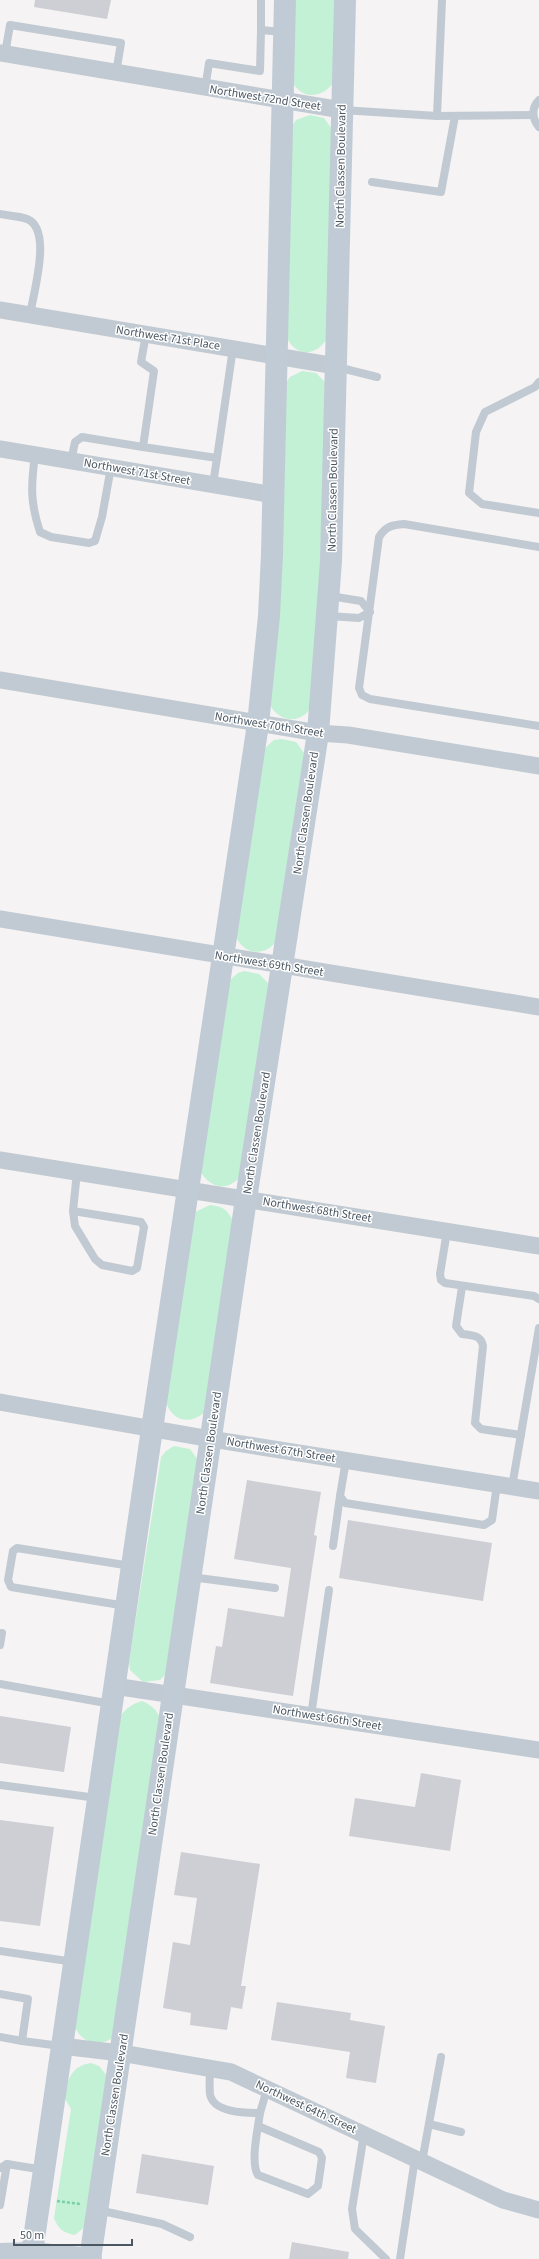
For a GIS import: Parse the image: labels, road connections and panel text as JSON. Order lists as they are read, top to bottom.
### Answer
{
  "streets": {
    "street": [
      "Northwest 72nd Street",
      "North Classen Boulevard",
      "Northwest 71st Place",
      "Northwest 71st Street",
      "Northwest 70th Street",
      "Northwest 69th Street",
      "Northwest 68th Street",
      "Northwest 67th Street",
      "Northwest 66th Street",
      "Northwest 64th Street"
    ]
  },
  "crossings": [
    ["Northwest 72nd Street", "North Classen Boulevard"],
    ["North Classen Boulevard", "Northwest 71st Place"],
    ["North Classen Boulevard", "Northwest 70th Street"],
    ["North Classen Boulevard", "Northwest 69th Street"],
    ["North Classen Boulevard", "Northwest 68th Street"],
    ["North Classen Boulevard", "Northwest 67th Street"],
    ["North Classen Boulevard", "Northwest 66th Street"],
    ["North Classen Boulevard", "Northwest 64th Street"]
  ],
  "scale_bar": "50 m"
}
